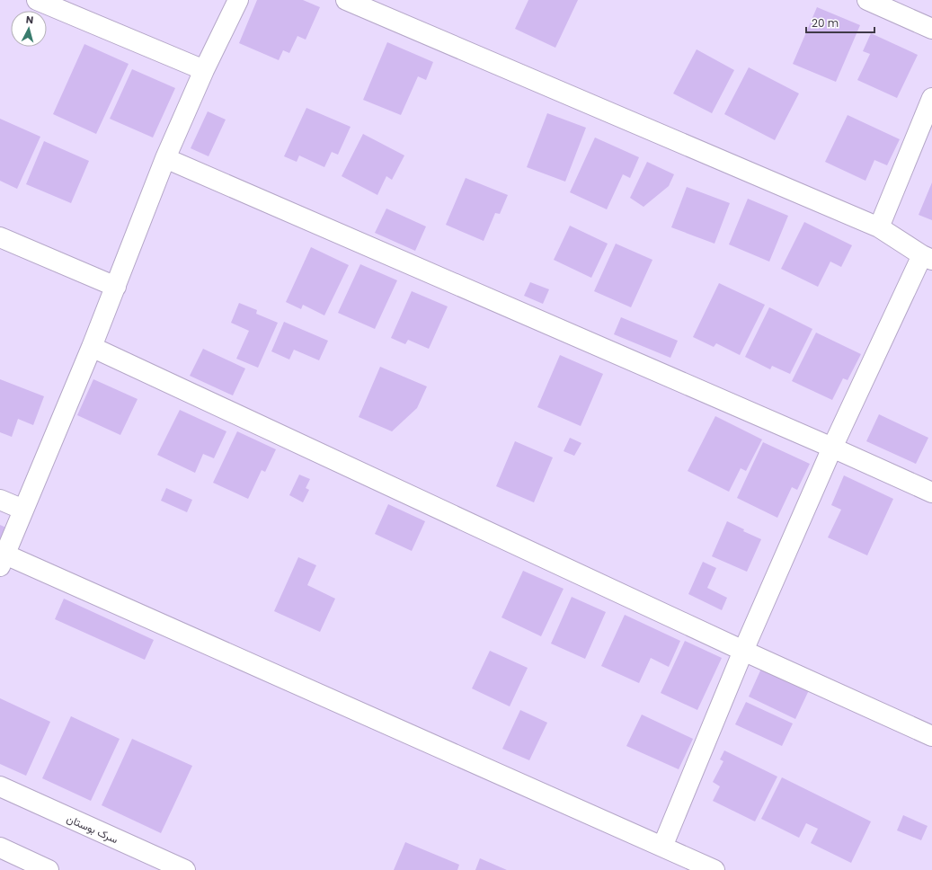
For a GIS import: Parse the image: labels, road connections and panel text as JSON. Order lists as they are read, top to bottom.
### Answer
{
  "streets": {
    "street": ["سرک بوستان"]
  },
  "scale_bar": "20 m",
  "north": "top"
}
